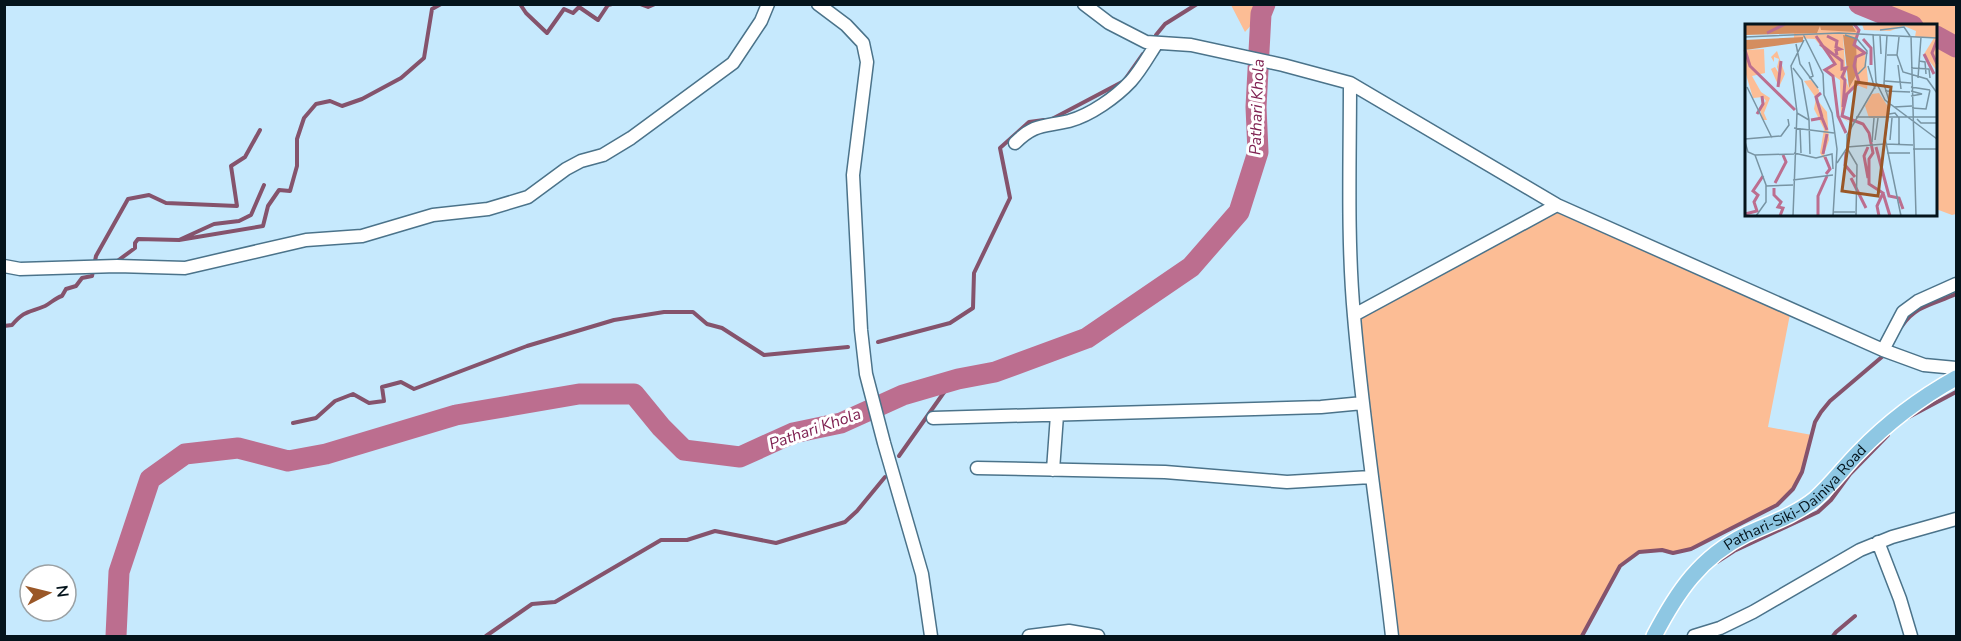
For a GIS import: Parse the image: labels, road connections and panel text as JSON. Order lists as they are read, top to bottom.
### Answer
{
  "streets": {
    "main road": ["Pathari-Siki-Dainiya Road"]
  },
  "water": ["Pathari Khola"],
  "north": "right"
}
